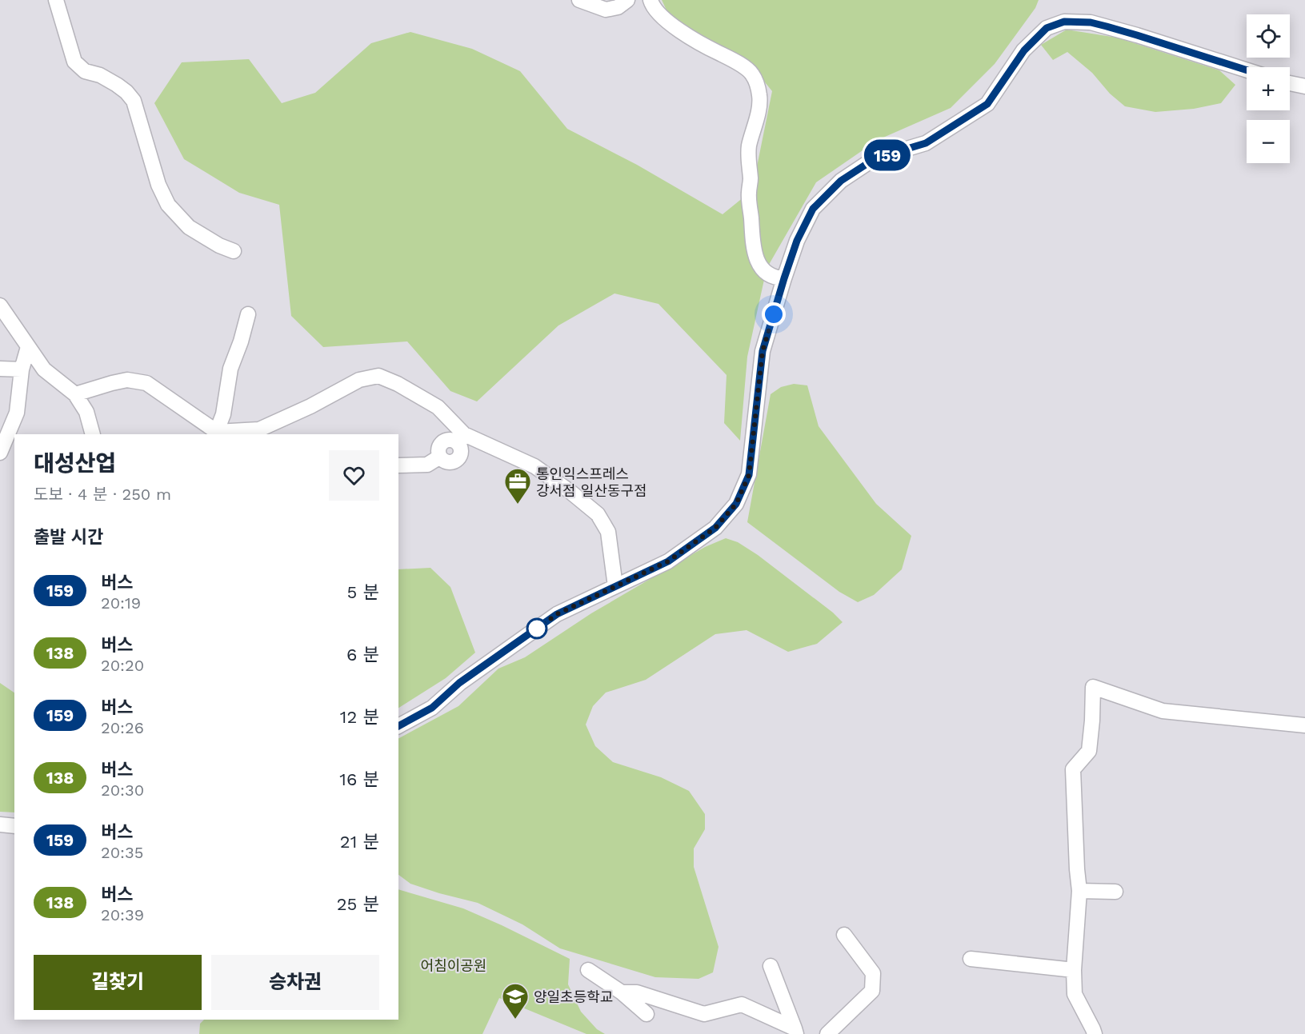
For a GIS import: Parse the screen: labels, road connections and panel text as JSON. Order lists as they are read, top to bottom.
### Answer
{
  "parks": ["어침이공원"],
  "places": {
    "office": ["통인익스프레스 강서점 일산동구점"],
    "school or university": ["양일초등학교"]
  },
  "lines": ["bus line 159"],
  "page": {
    "on_map": "159",
    "map_buttons": ["+", "−"],
    "heading": [
      ["대성산업", "도보 · 4 분 · 250 m"],
      "출발 시간"
    ],
    "list": [
      {
        "mark": "159",
        "name": "버스",
        "note": "20:19",
        "value": "5 분"
      },
      {
        "mark": "138",
        "name": "버스",
        "note": "20:20",
        "value": "6 분"
      },
      {
        "mark": "159",
        "name": "버스",
        "note": "20:26",
        "value": "12 분"
      },
      {
        "mark": "138",
        "name": "버스",
        "note": "20:30",
        "value": "16 분"
      },
      {
        "mark": "159",
        "name": "버스",
        "note": "20:35",
        "value": "21 분"
      },
      {
        "mark": "138",
        "name": "버스",
        "note": "20:39",
        "value": "25 분"
      }
    ],
    "buttons": ["길찾기", "승차권"]
  }
}
